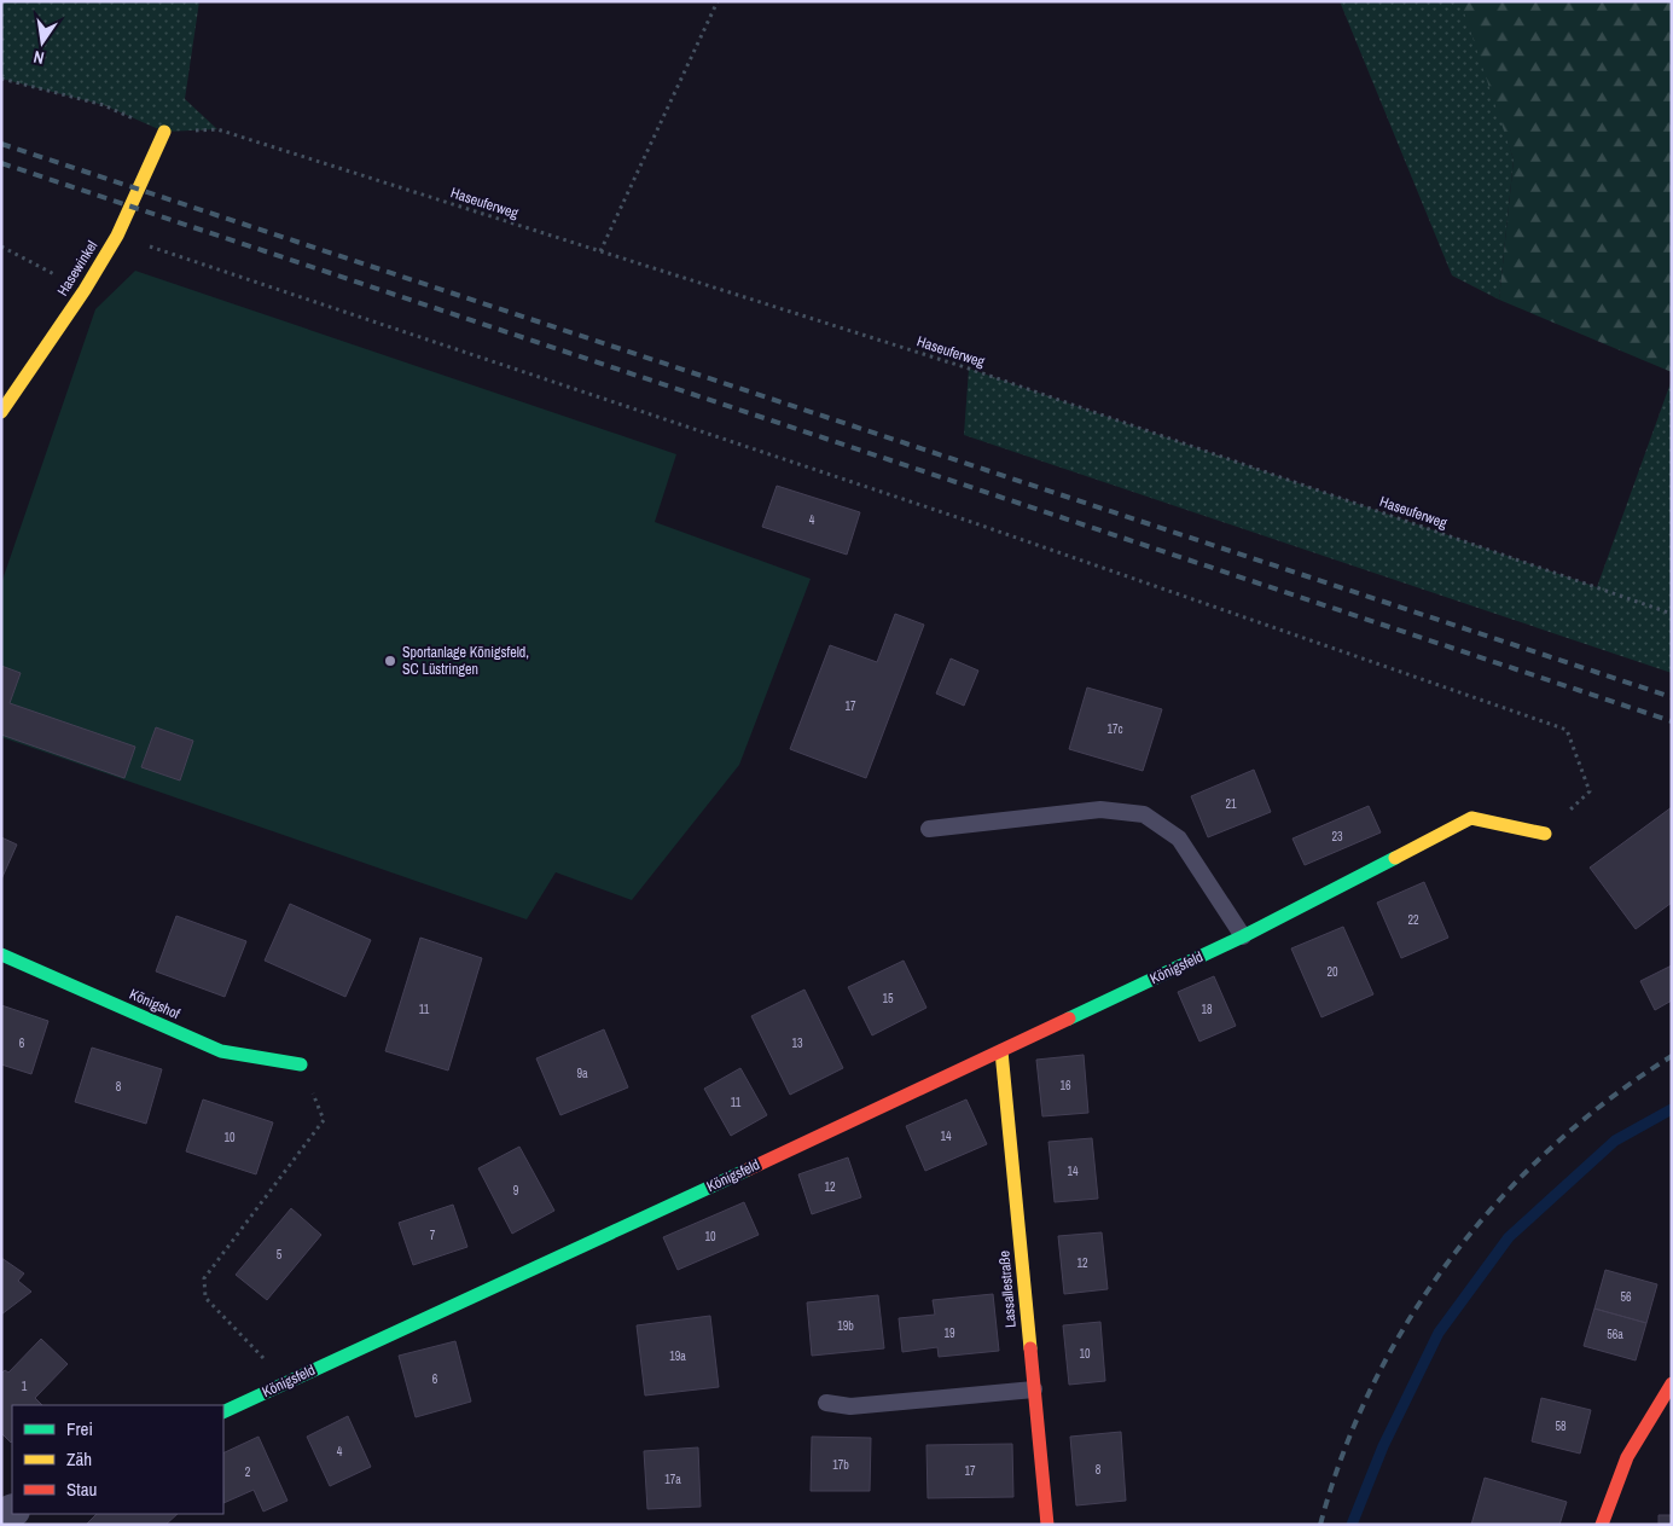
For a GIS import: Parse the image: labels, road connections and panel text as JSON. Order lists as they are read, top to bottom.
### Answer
{
  "streets": {
    "street": [
      "Hasewinkel",
      "Königsfeld",
      "Königshof",
      "Lassallestraße"
    ],
    "path": ["Haseuferweg"]
  },
  "crossings": [
    ["Königsfeld", "Lassallestraße"]
  ],
  "places": ["Sportanlage Königsfeld, SC Lüstringen"],
  "house_numbers": [
    "4",
    "17",
    "17c",
    "21",
    "23",
    "22",
    "20",
    "15",
    "11",
    "18",
    "6",
    "13",
    "9a",
    "16",
    "8",
    "11",
    "14",
    "10",
    "14",
    "12",
    "9",
    "7",
    "10",
    "5",
    "12",
    "56",
    "19b",
    "19",
    "56a",
    "10",
    "19a",
    "6",
    "1",
    "58",
    "4",
    "17b",
    "8",
    "17",
    "2",
    "17a"
  ],
  "legend": ["Frei", "Zäh", "Stau"],
  "north": "bottom"
}
